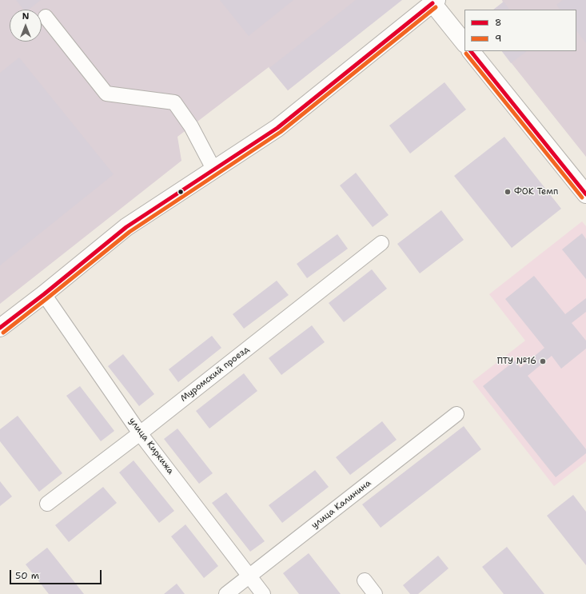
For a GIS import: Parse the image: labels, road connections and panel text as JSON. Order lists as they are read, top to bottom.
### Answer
{
  "streets": {
    "street": ["Муромский проезд", "улица Киркижа", "улица Калинина"]
  },
  "crossings": [
    ["Муромский проезд", "улица Киркижа"],
    ["улица Киркижа", "улица Калинина"]
  ],
  "places": ["ФОК Темп", "ПТУ №16"],
  "lines": ["transit line 8", "transit line 9"],
  "legend": ["8", "9"],
  "scale_bar": "50 m",
  "north": "top"
}
